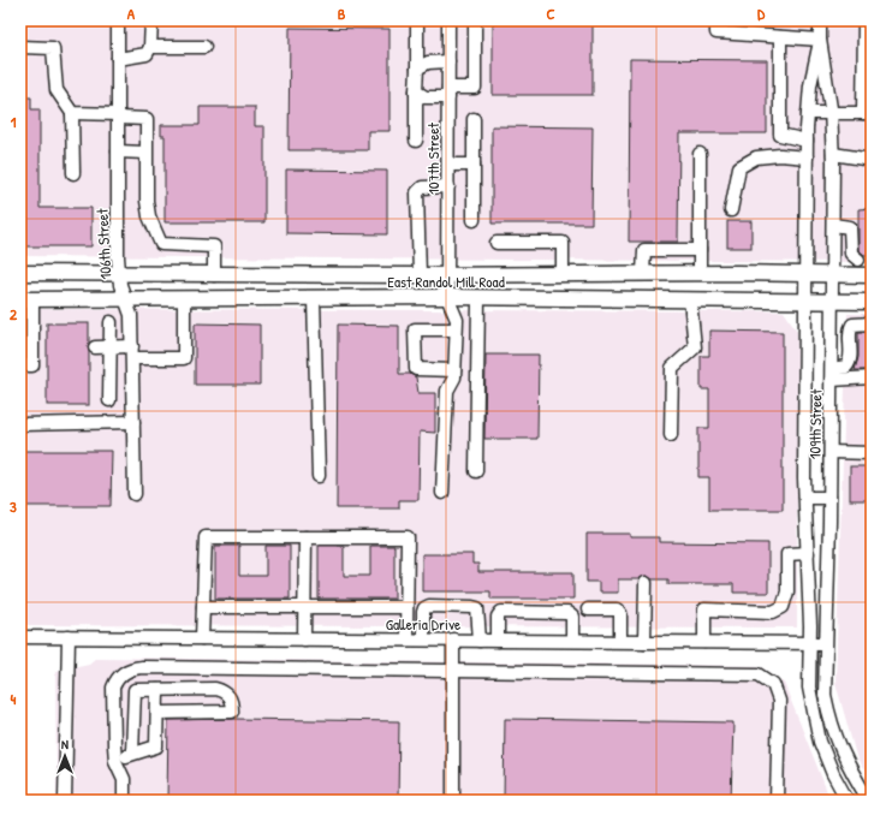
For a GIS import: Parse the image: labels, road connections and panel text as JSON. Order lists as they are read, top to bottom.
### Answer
{
  "streets": {
    "main road": ["East Randol Mill Road"],
    "street": [
      "107th Street",
      "106th Street",
      "109th Street",
      "Galleria Drive"
    ]
  },
  "crossings": [
    ["107th Street", "East Randol Mill Road"],
    ["106th Street", "East Randol Mill Road"],
    ["East Randol Mill Road", "109th Street"],
    ["109th Street", "Galleria Drive"]
  ],
  "north": "top",
  "grid": {
    "columns": [
      "A",
      "B",
      "C",
      "D"
    ],
    "rows": [
      "1",
      "2",
      "3",
      "4"
    ]
  }
}
